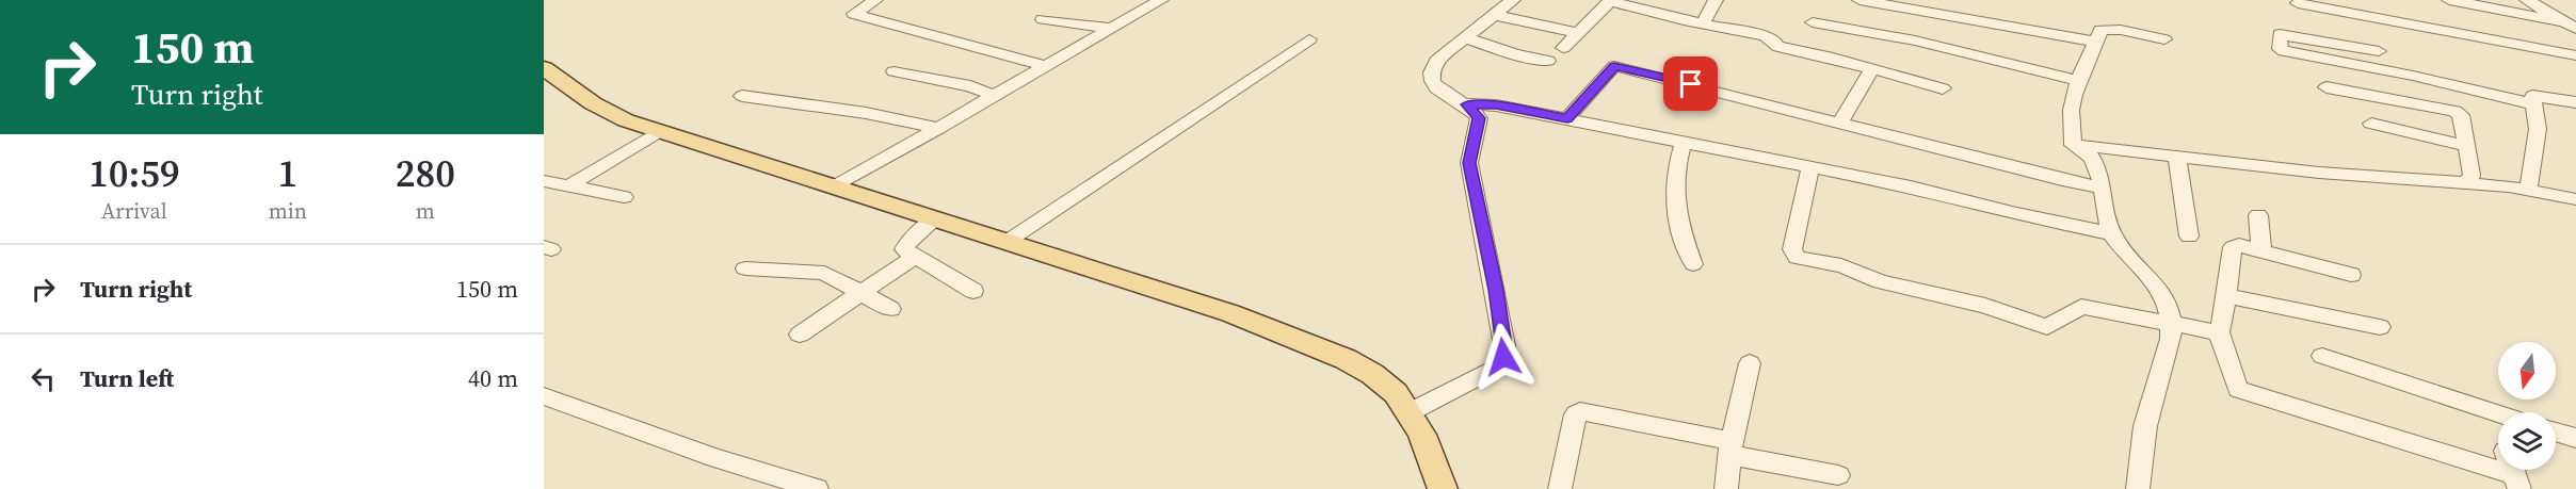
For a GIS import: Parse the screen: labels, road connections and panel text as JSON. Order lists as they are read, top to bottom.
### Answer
{
  "north": "bottom",
  "page": {
    "turn": ["150 m", "Turn right"],
    "eta": [
      "10:59",
      "Arrival",
      "1",
      "min",
      "280",
      "m"
    ],
    "list": [
      {
        "name": "Turn right",
        "value": "150 m"
      },
      {
        "name": "Turn left",
        "value": "40 m"
      }
    ]
  }
}
